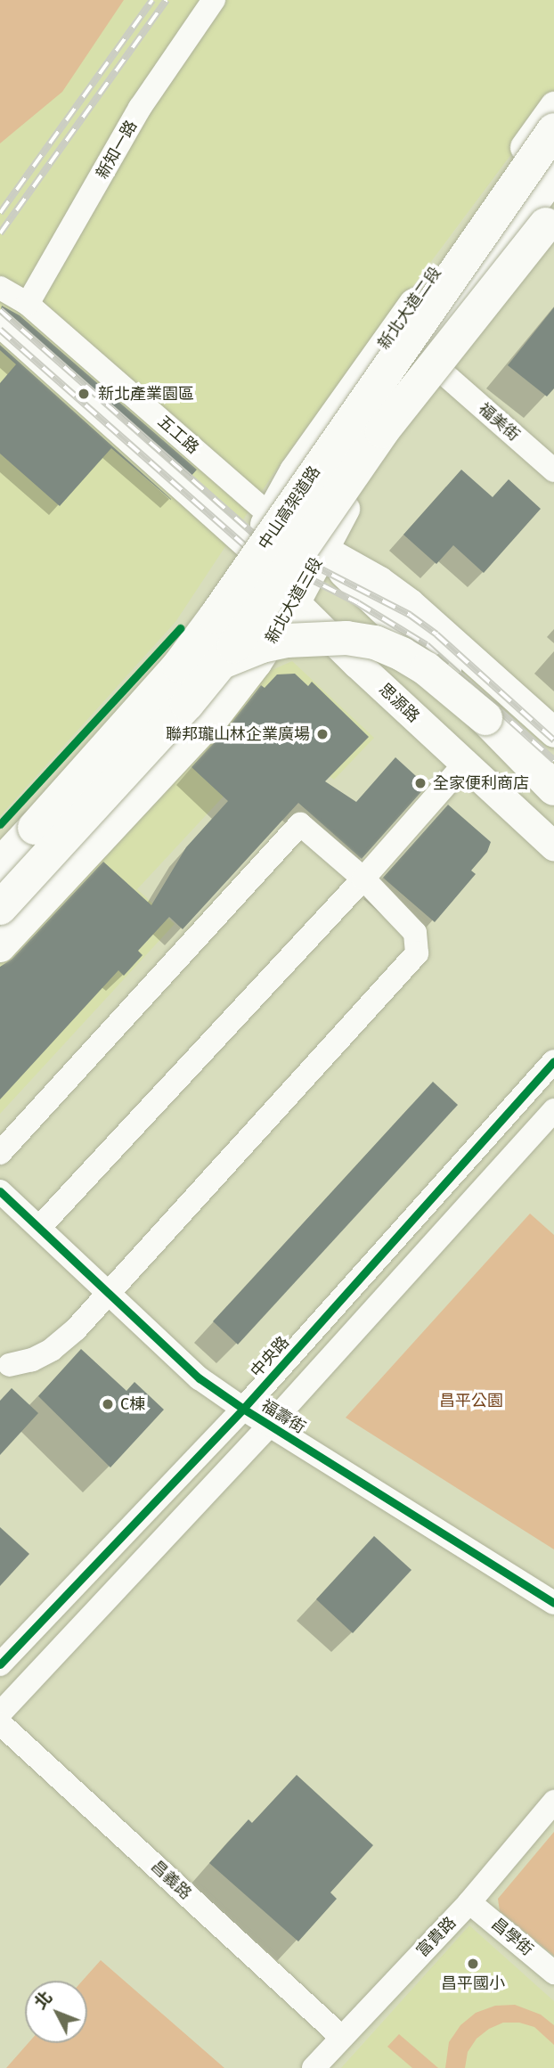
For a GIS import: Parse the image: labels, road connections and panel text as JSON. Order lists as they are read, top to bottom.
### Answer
{
  "streets": {
    "highway": ["中山高架道路"],
    "main road": ["新北大道二段", "新北大道三段", "思源路"],
    "street": [
      "新知一路",
      "福美街",
      "五工路",
      "中央路",
      "福壽街",
      "昌義路",
      "富貴路",
      "昌學街"
    ]
  },
  "crossings": [
    ["新知一路", "五工路"],
    ["新北大道二段", "五工路"],
    ["新北大道三段", "思源路"],
    ["中央路", "福壽街"],
    ["昌義路", "富貴路"],
    ["富貴路", "昌學街"]
  ],
  "parks": ["昌平公園"],
  "places": [
    "新北產業園區",
    "聯邦瓏山林企業廣場",
    "全家便利商店",
    "C棟",
    "昌平國小"
  ],
  "north": "top left"
}
